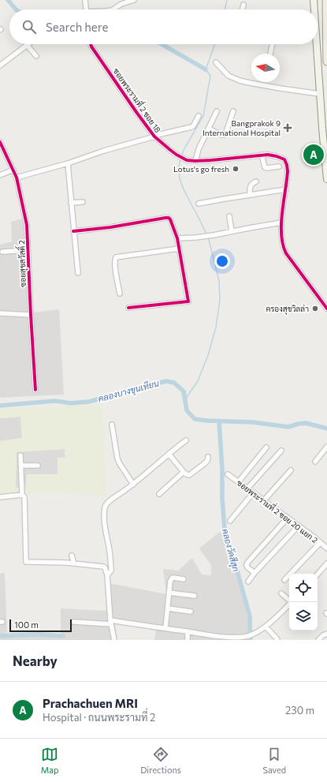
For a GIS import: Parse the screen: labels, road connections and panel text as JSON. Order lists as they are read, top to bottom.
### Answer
{
  "streets": {
    "street": ["ซอยพระรามที่ 2 ซอย 18", "ซอยสุขสวัสดิ์ 2", "ซอยพระรามที่ 2 ซอย 20 แยก 2"]
  },
  "water": ["คลองบางขุนเทียน", "คลองวัดสีสุก"],
  "places": {
    "health": ["Bangprakok 9 International Hospital"],
    "other": ["Lotus's go fresh", "ครองสุขวิลล่า"]
  },
  "scale_bar": "100 m",
  "north": "left",
  "page": {
    "search": "Search here",
    "pins": "A",
    "scale": "100 m",
    "heading": "Nearby",
    "list": [
      {
        "mark": "A",
        "name": "Prachachuen MRI",
        "note": "Hospital · ถนนพระรามที่ 2",
        "value": "230 m"
      }
    ],
    "nav": ["Map", "Directions", "Saved"]
  }
}
